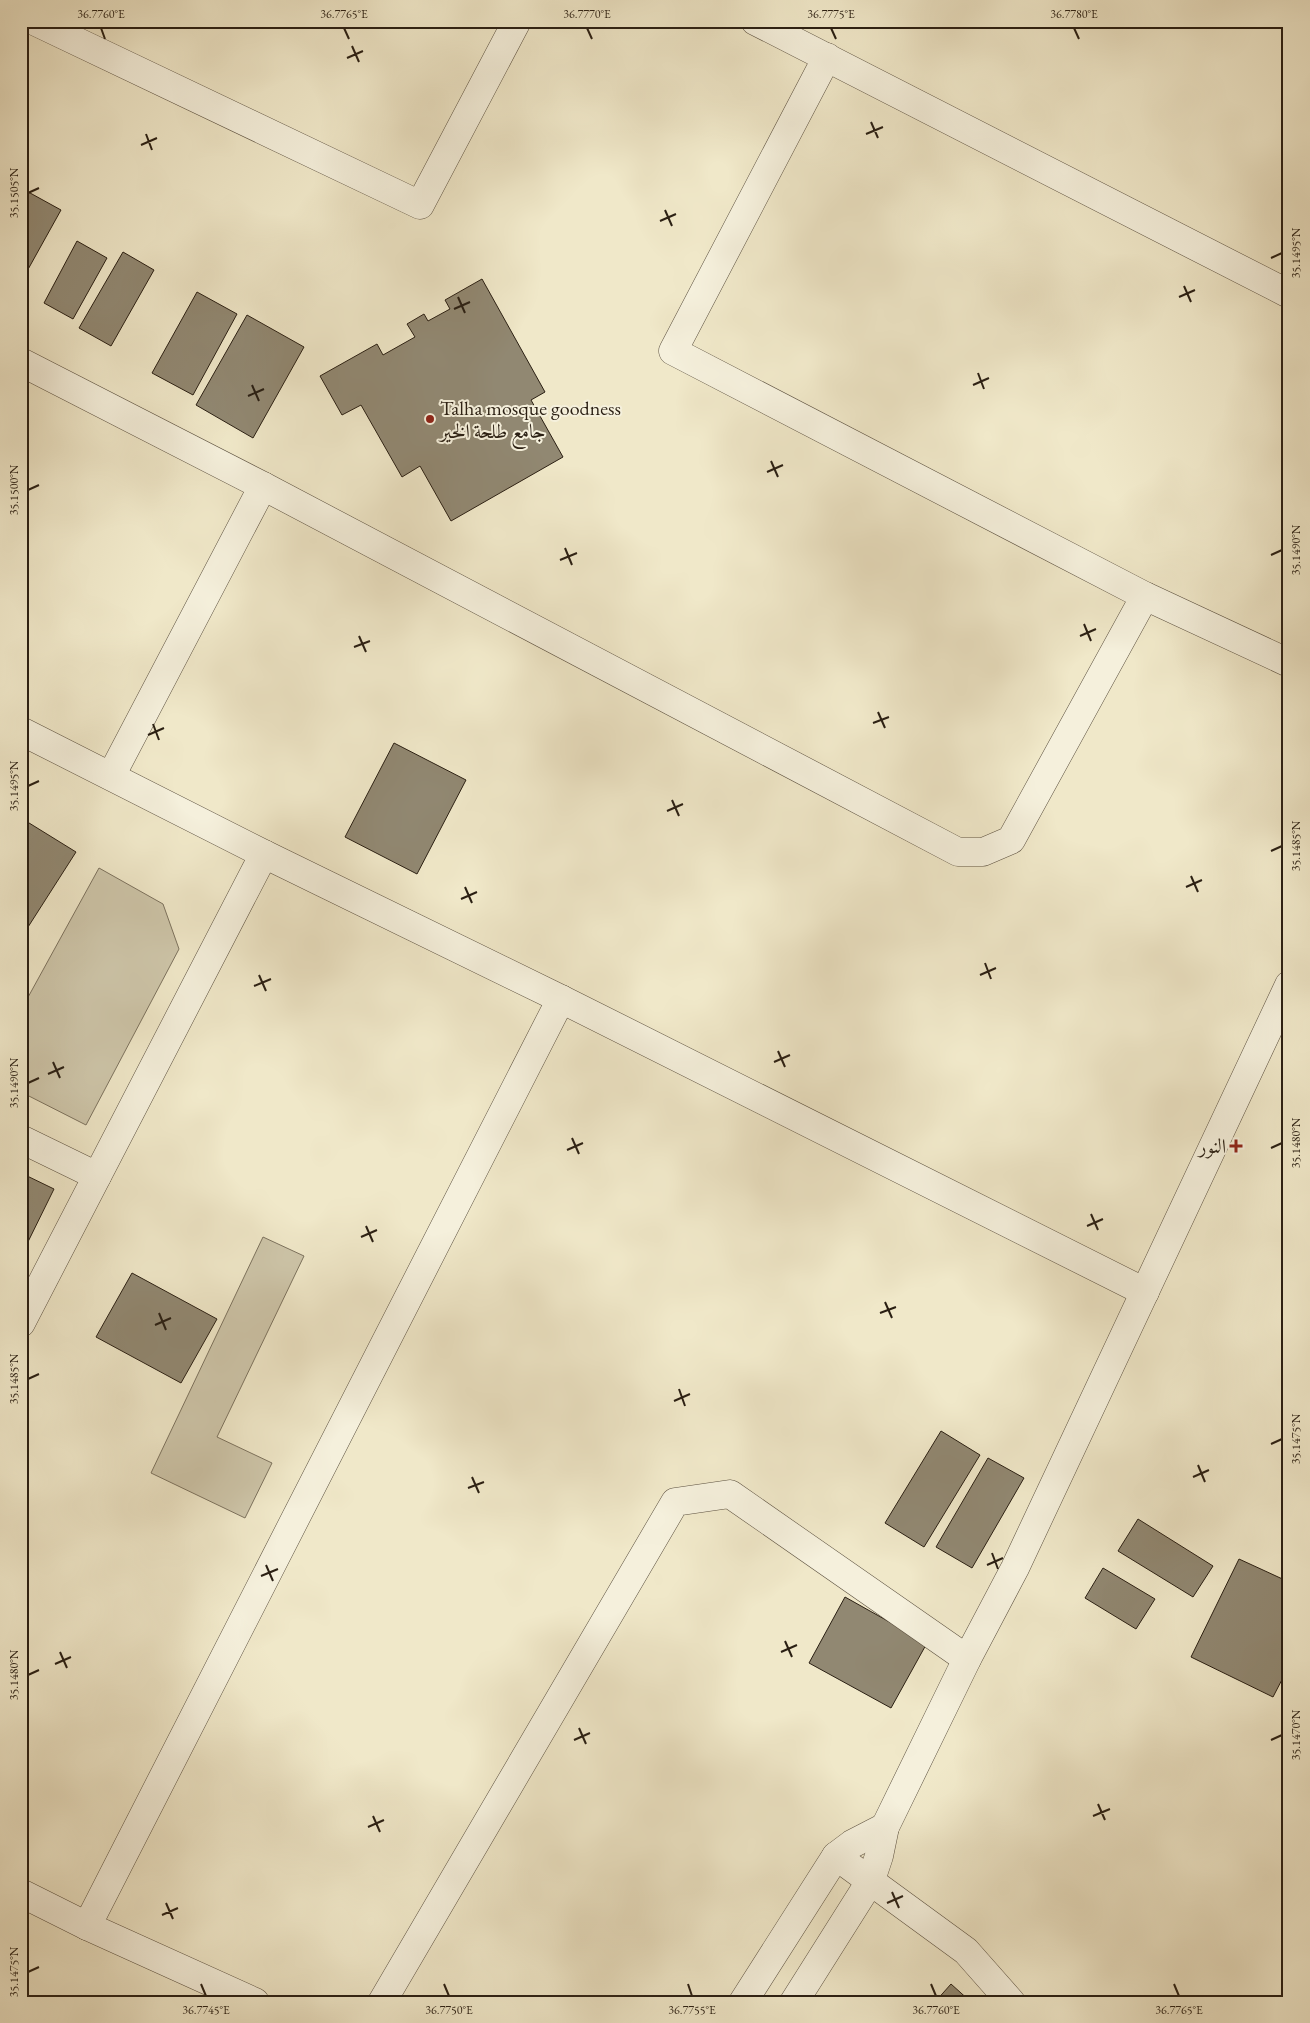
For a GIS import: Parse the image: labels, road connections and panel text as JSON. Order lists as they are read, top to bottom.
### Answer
{
  "places": {
    "other": ["Talha mosque goodness جامع طلحة الخير"],
    "health": ["النور"]
  },
  "coordinates": [
    "36.7760°E",
    "36.7765°E",
    "36.7770°E",
    "36.7775°E",
    "36.7780°E",
    "35.1505°N",
    "35.1495°N",
    "35.1500°N",
    "35.1490°N",
    "35.1485°N",
    "35.1480°N",
    "35.1475°N",
    "35.1470°N",
    "36.7745°E",
    "36.7750°E",
    "36.7755°E"
  ]
}
